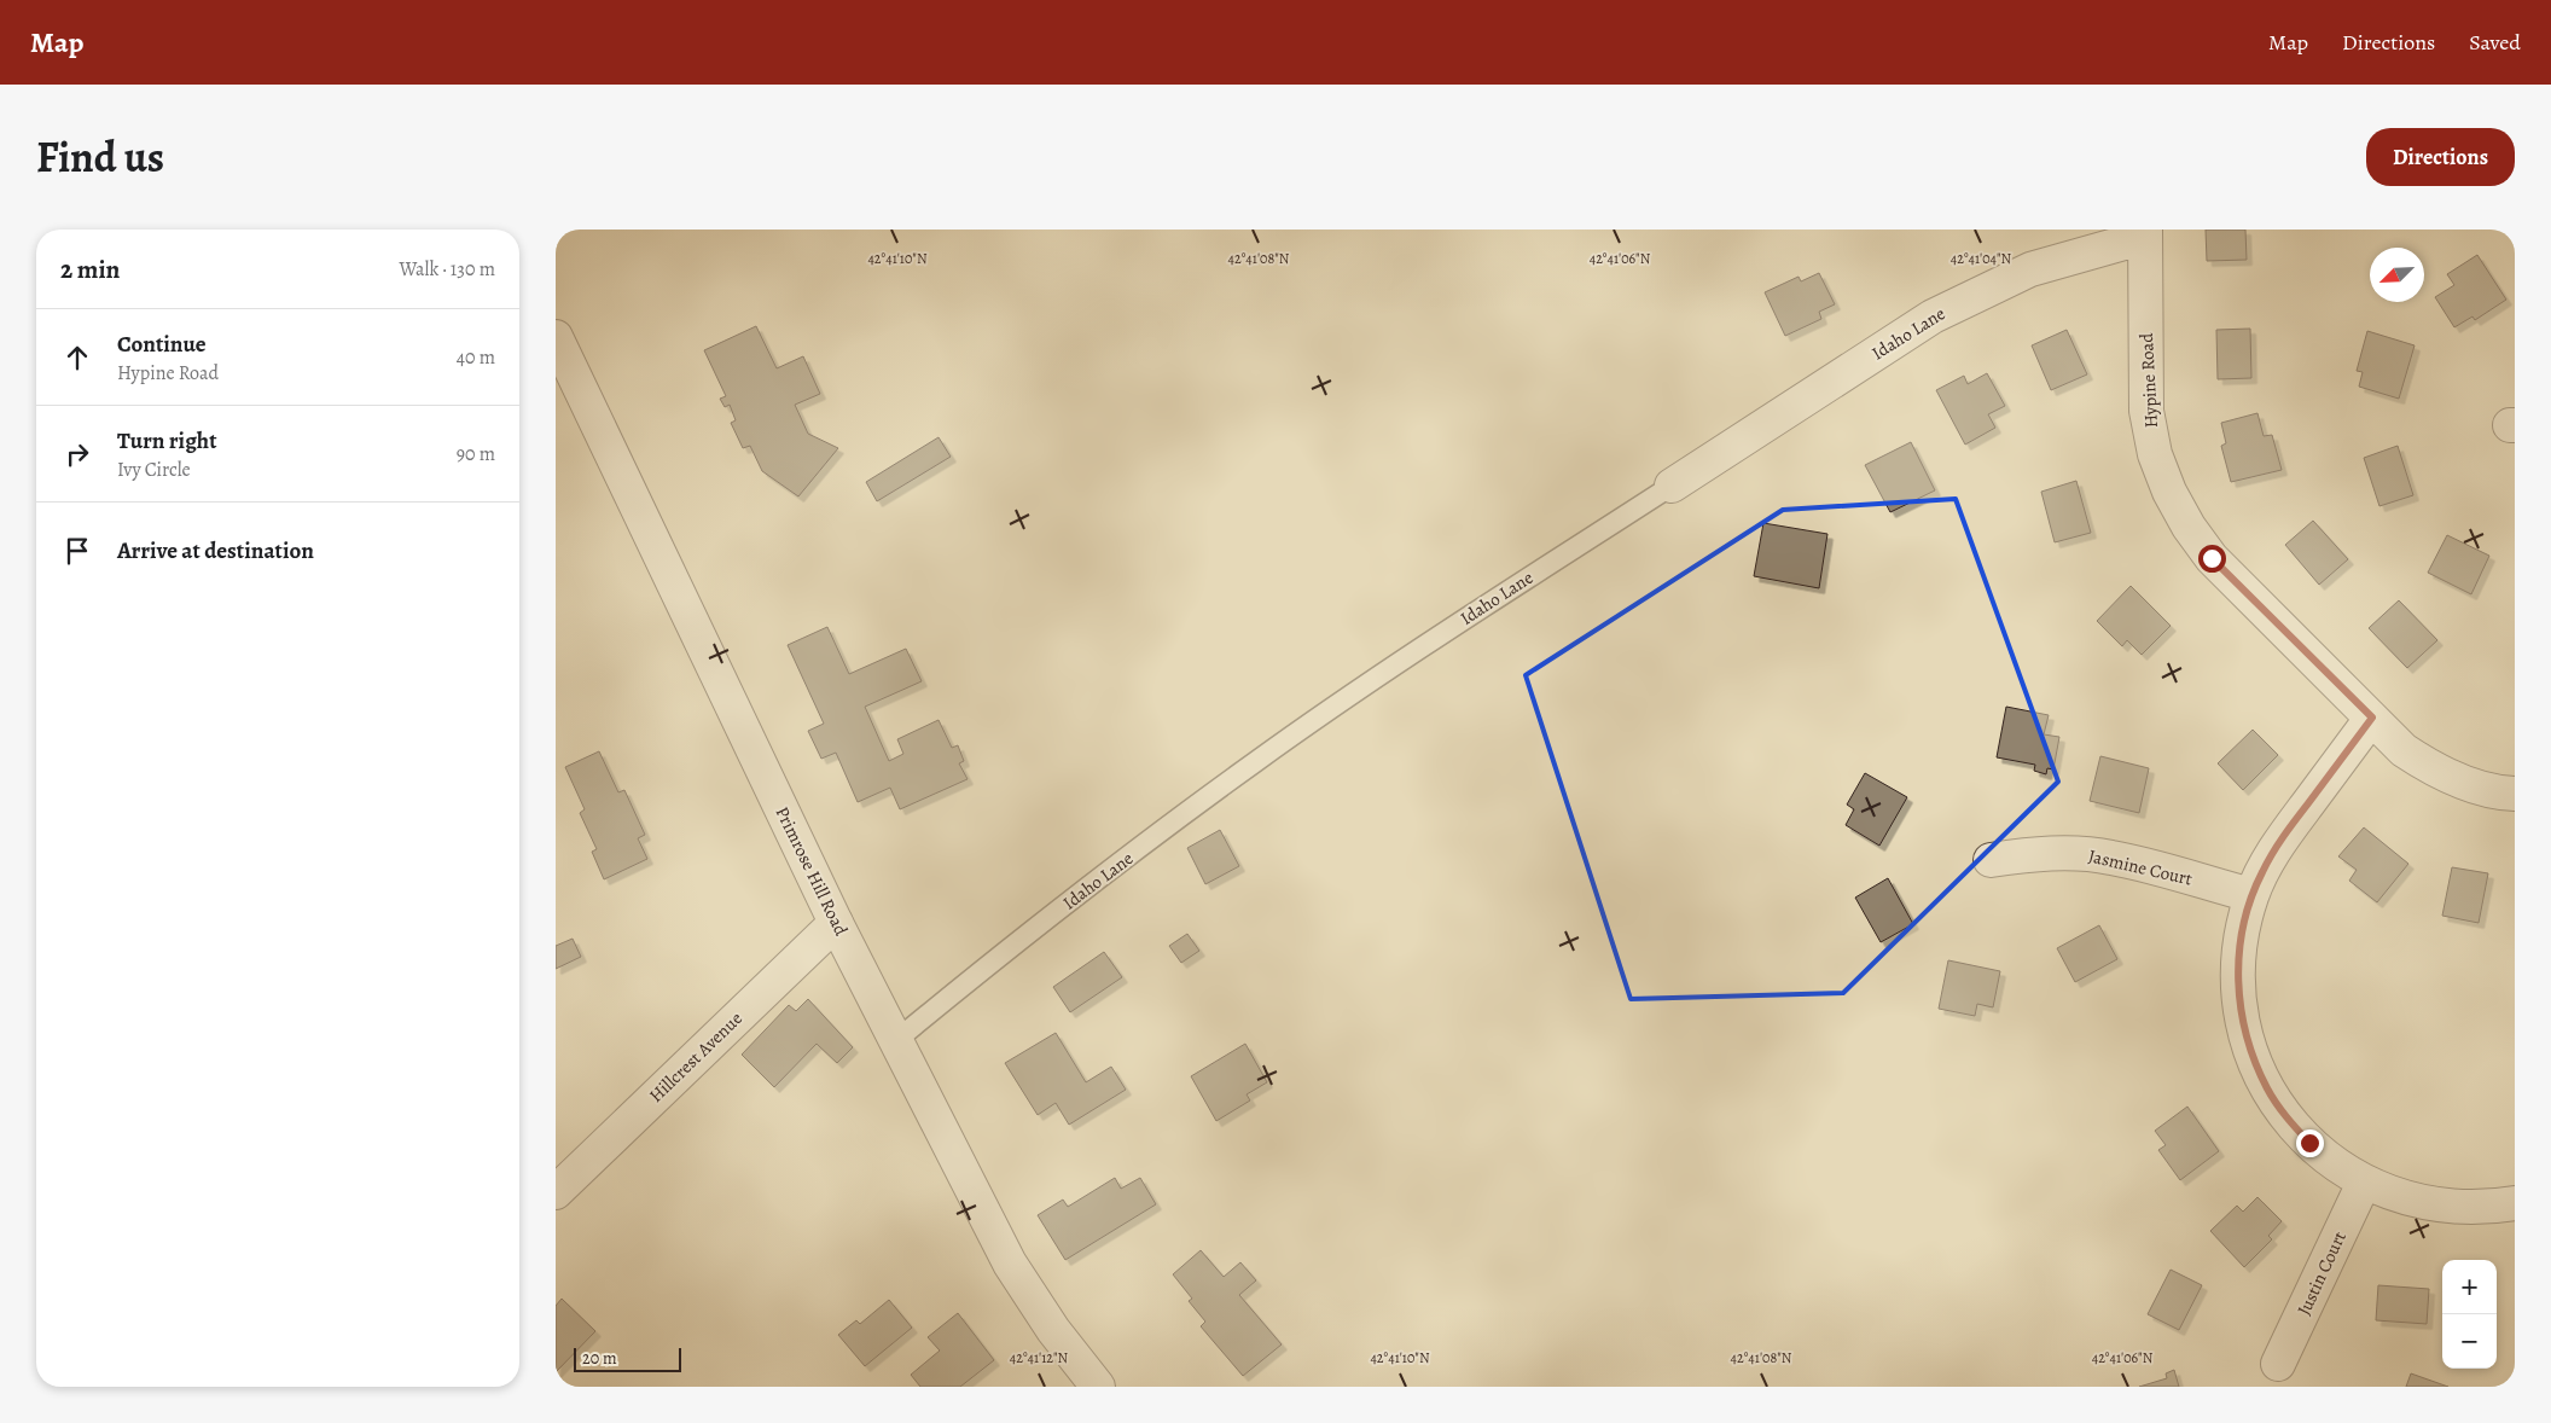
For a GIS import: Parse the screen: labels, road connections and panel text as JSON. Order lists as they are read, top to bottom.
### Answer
{
  "streets": {
    "street": [
      "Idaho Lane",
      "Hypine Road",
      "Jasmine Court",
      "Primrose Hill Road",
      "Hillcrest Avenue",
      "Justin Court"
    ]
  },
  "crossings": [
    ["Idaho Lane", "Hypine Road"],
    ["Idaho Lane", "Primrose Hill Road"],
    ["Primrose Hill Road", "Hillcrest Avenue"]
  ],
  "scale_bar": "20 m",
  "north": "bottom left",
  "page": {
    "header": "Map",
    "nav": ["Map", "Directions", "Saved"],
    "title": "Find us",
    "buttons": "Directions",
    "heading": ["2 min", "Walk · 130 m"],
    "list": [
      ["Continue", "Hypine Road", "40 m"],
      ["Turn right", "Ivy Circle", "90 m"],
      "Arrive at destination"
    ],
    "map_buttons": ["+", "−"],
    "scale": "20 m"
  },
  "coordinates": [
    "42°41'10\"N",
    "42°41'08\"N",
    "42°41'06\"N",
    "42°41'04\"N",
    "42°41'12\"N"
  ]
}
